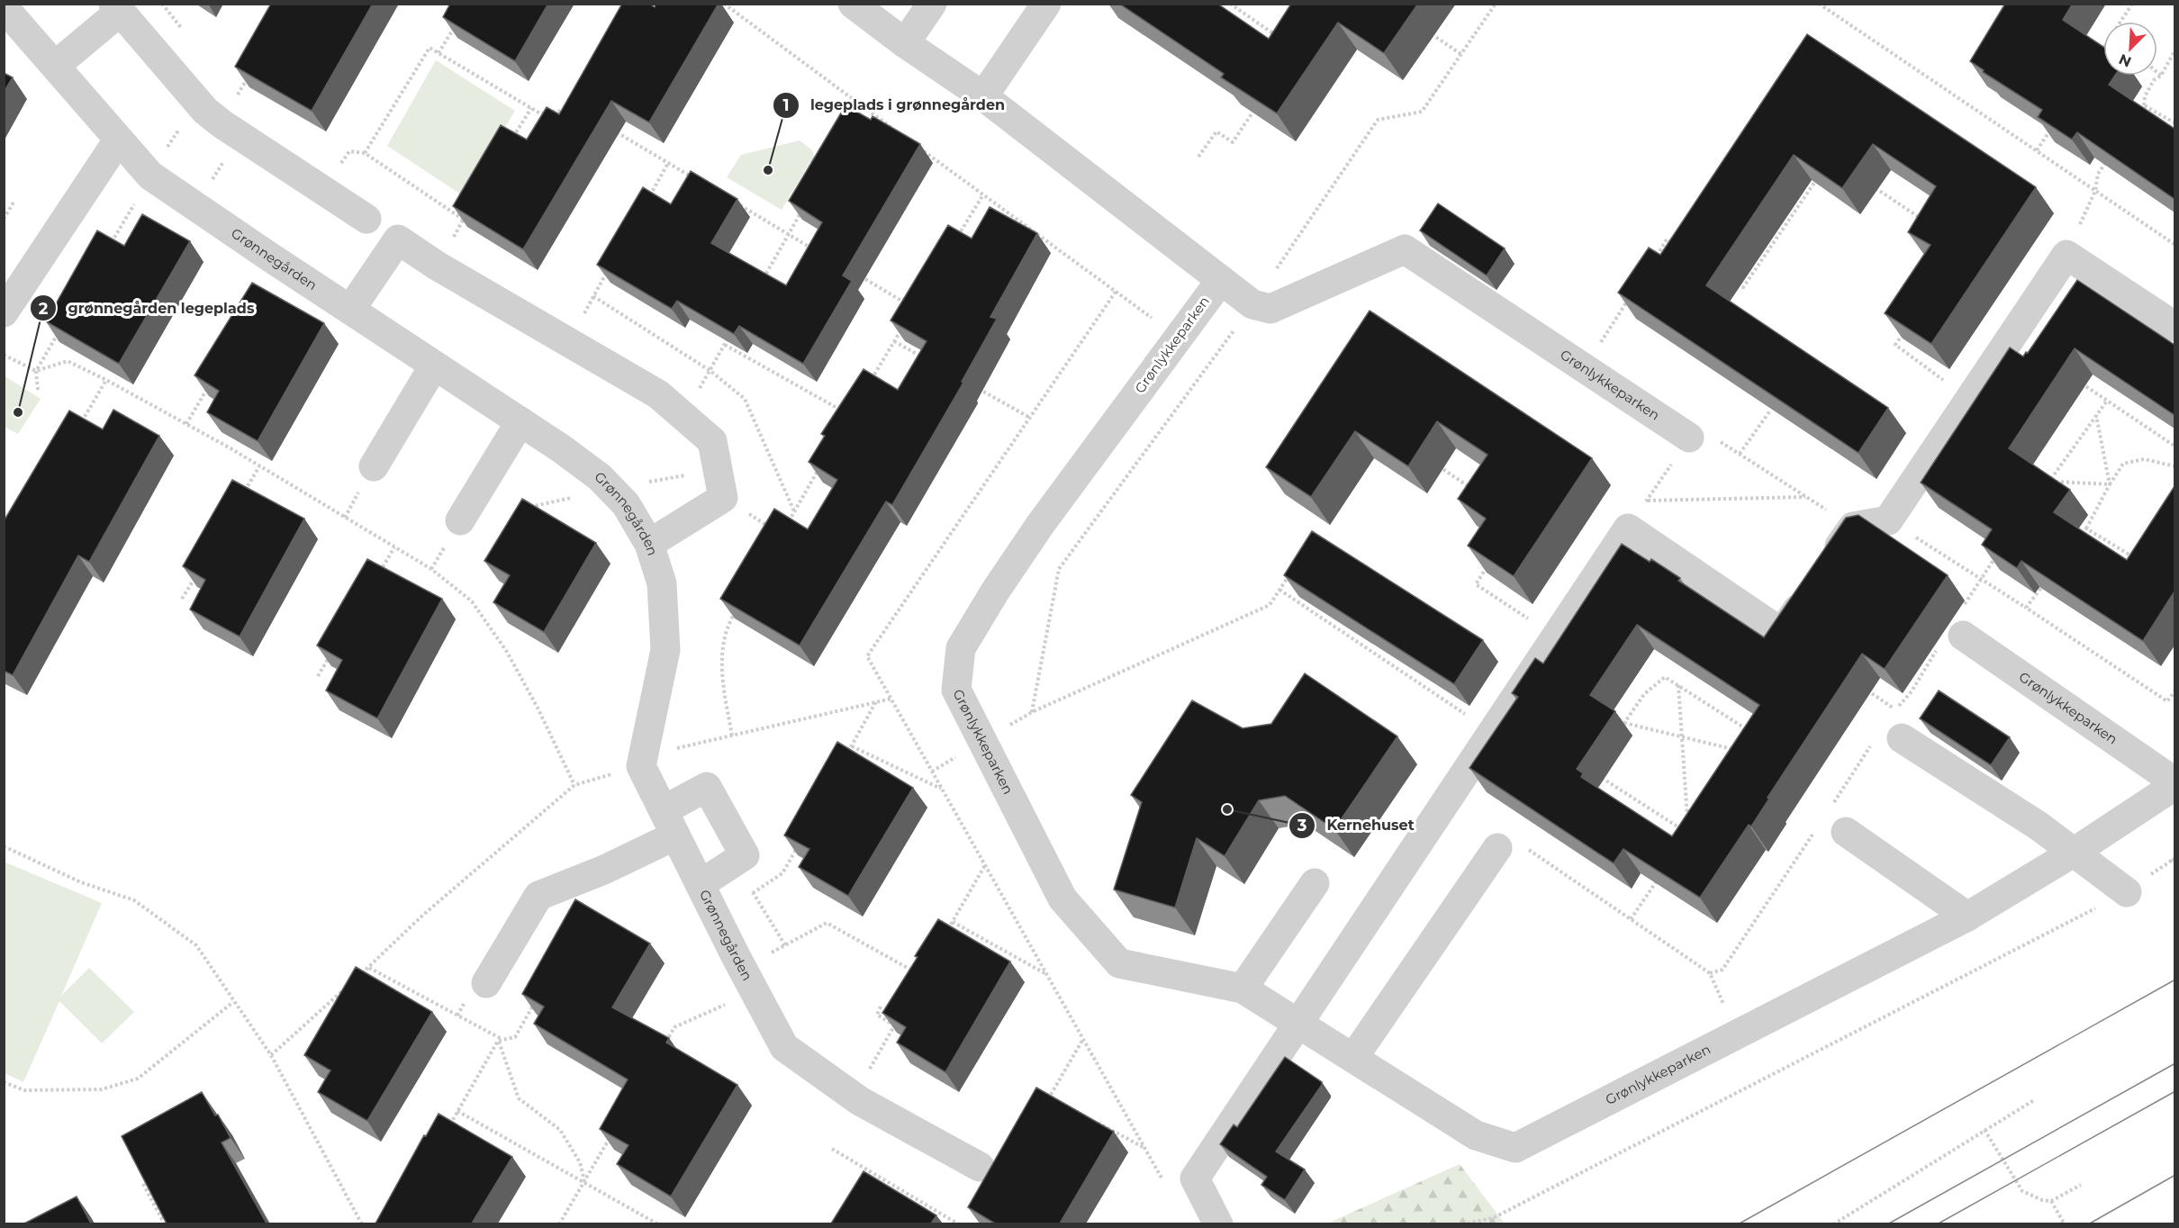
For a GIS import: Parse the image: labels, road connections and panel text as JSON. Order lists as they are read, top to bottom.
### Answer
{
  "streets": {
    "street": ["Grønnegården", "Grønlykkeparken"]
  },
  "places": ["legeplads i grønnegården", "grønnegården legeplads", "Kernehuset"],
  "north": "bottom left"
}
